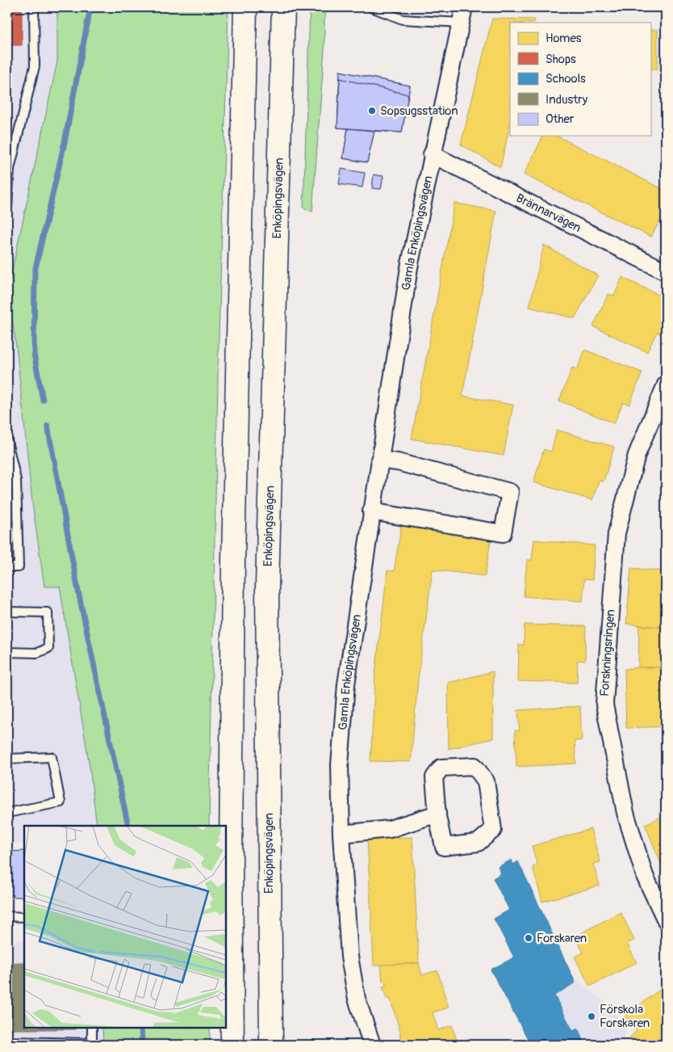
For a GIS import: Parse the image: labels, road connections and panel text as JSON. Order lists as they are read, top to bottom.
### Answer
{
  "streets": {
    "main road": ["Enköpingsvägen"],
    "street": ["Brännarvägen", "Gamla Enköpingsvägen", "Forskningsringen"]
  },
  "crossings": [
    ["Brännarvägen", "Gamla Enköpingsvägen"]
  ],
  "places": ["Sopsugsstation", "Forskaren", "Förskola Forskaren"],
  "legend": [
    "Homes",
    "Shops",
    "Schools",
    "Industry",
    "Other"
  ]
}
